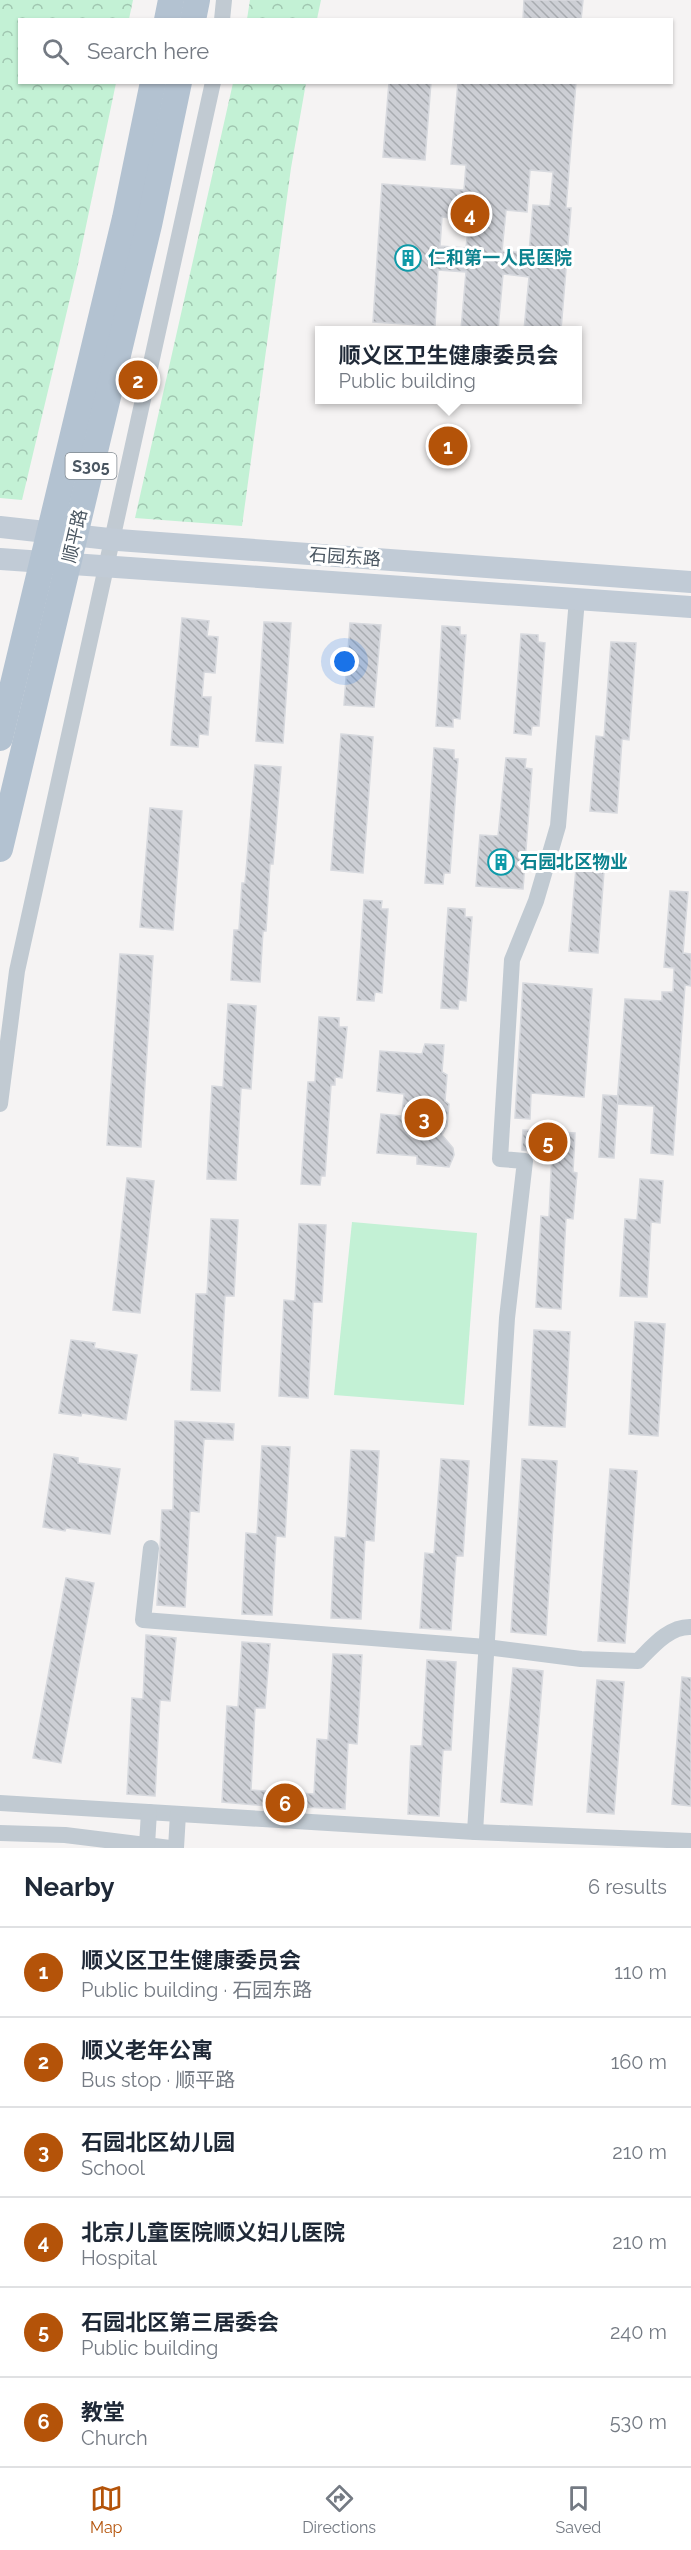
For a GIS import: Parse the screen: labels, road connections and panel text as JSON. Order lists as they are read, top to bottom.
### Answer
{
  "streets": {
    "main road": ["S305", "顺平路", "石园东路"]
  },
  "crossings": [
    ["顺平路", "石园东路"]
  ],
  "places": {
    "building": ["仁和第一人民医院", "石园北区物业"]
  },
  "page": {
    "search": "Search here",
    "pins": [
      "4",
      "2",
      "1",
      "3",
      "5",
      "6"
    ],
    "popup": ["顺义区卫生健康委员会", "Public building"],
    "heading": ["Nearby", "6 results"],
    "list": [
      {
        "mark": "1",
        "name": "顺义区卫生健康委员会",
        "note": "Public building · 石园东路",
        "value": "110 m"
      },
      {
        "mark": "2",
        "name": "顺义老年公寓",
        "note": "Bus stop · 顺平路",
        "value": "160 m"
      },
      {
        "mark": "3",
        "name": "石园北区幼儿园",
        "note": "School",
        "value": "210 m"
      },
      {
        "mark": "4",
        "name": "北京儿童医院顺义妇儿医院",
        "note": "Hospital",
        "value": "210 m"
      },
      {
        "mark": "5",
        "name": "石园北区第三居委会",
        "note": "Public building",
        "value": "240 m"
      },
      {
        "mark": "6",
        "name": "教堂",
        "note": "Church",
        "value": "530 m"
      }
    ],
    "nav": ["Map", "Directions", "Saved"]
  }
}
